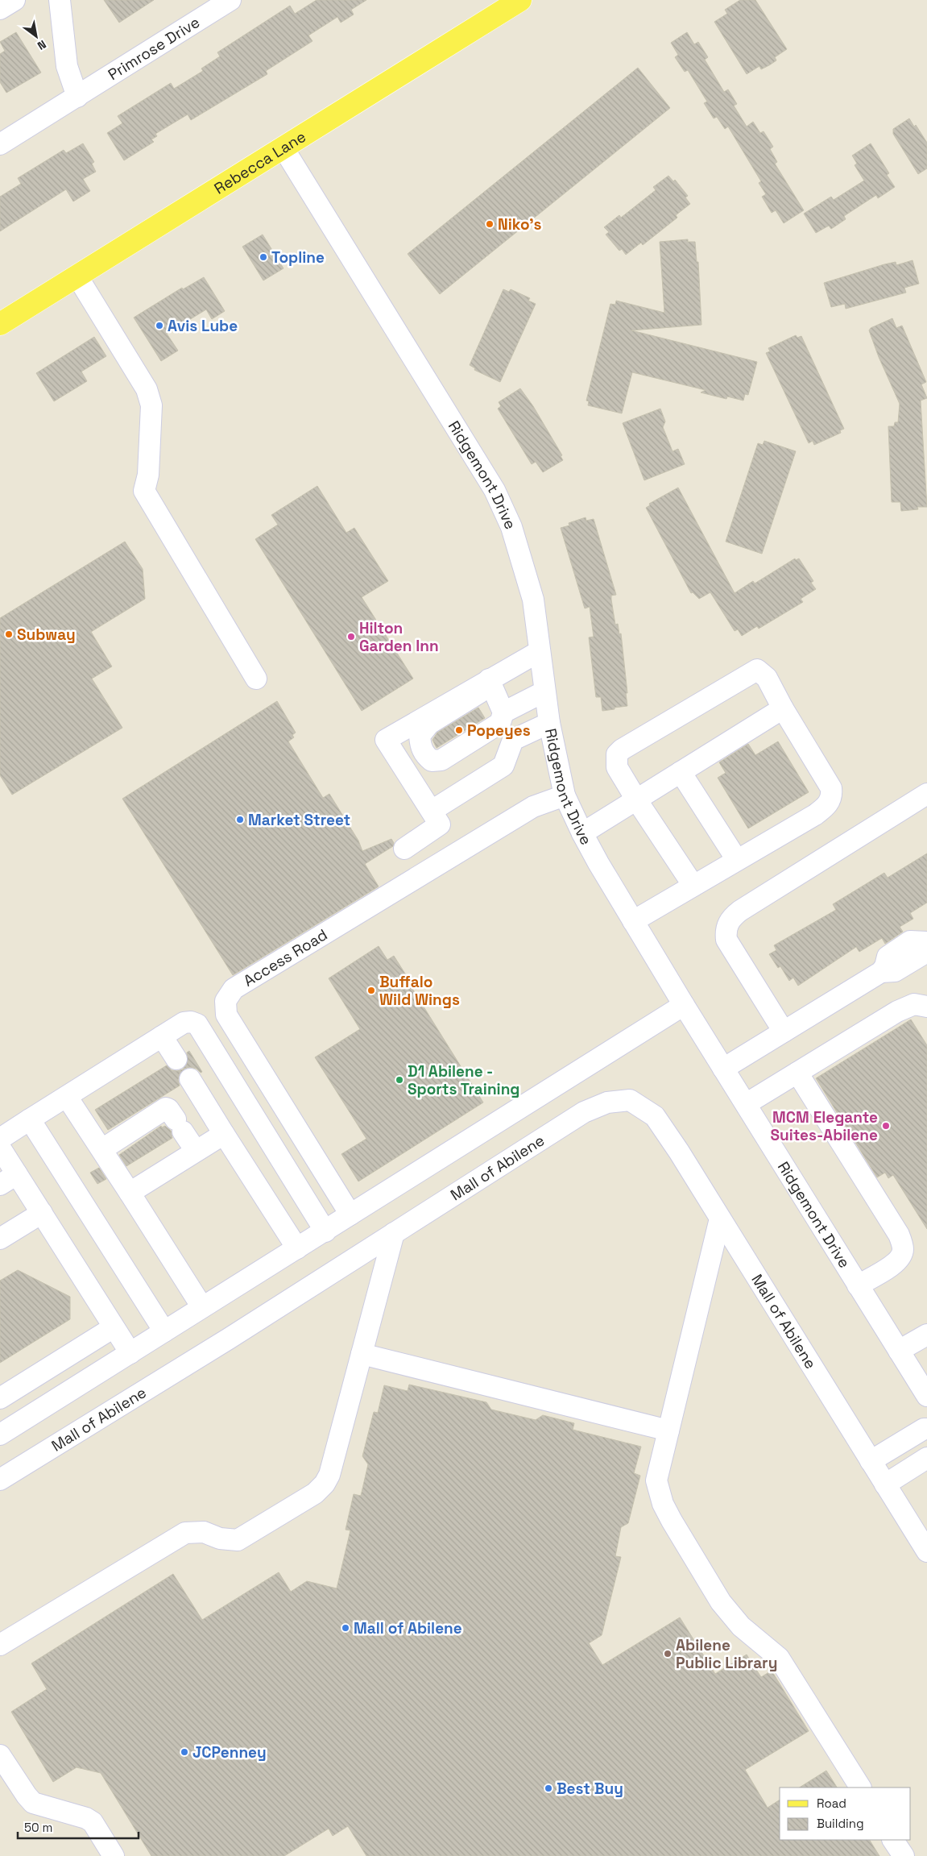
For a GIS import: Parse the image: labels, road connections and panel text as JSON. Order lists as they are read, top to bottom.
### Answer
{
  "streets": {
    "main road": ["Rebecca Lane"],
    "street": [
      "Primrose Drive",
      "Ridgemont Drive",
      "Access Road",
      "Mall of Abilene"
    ]
  },
  "crossings": [
    ["Rebecca Lane", "Ridgemont Drive"],
    ["Ridgemont Drive", "Access Road"]
  ],
  "places": [
    "Niko's",
    "Topline",
    "Avis Lube",
    "Subway",
    "Hilton Garden Inn",
    "Popeyes",
    "Market Street",
    "Buffalo Wild Wings",
    "D1 Abilene - Sports Training",
    "MCM Elegante Suites-Abilene",
    "Mall of Abilene",
    "Abilene Public Library",
    "JCPenney",
    "Best Buy"
  ],
  "legend": ["Road", "Building"],
  "scale_bar": "50 m",
  "north": "bottom right"
}
